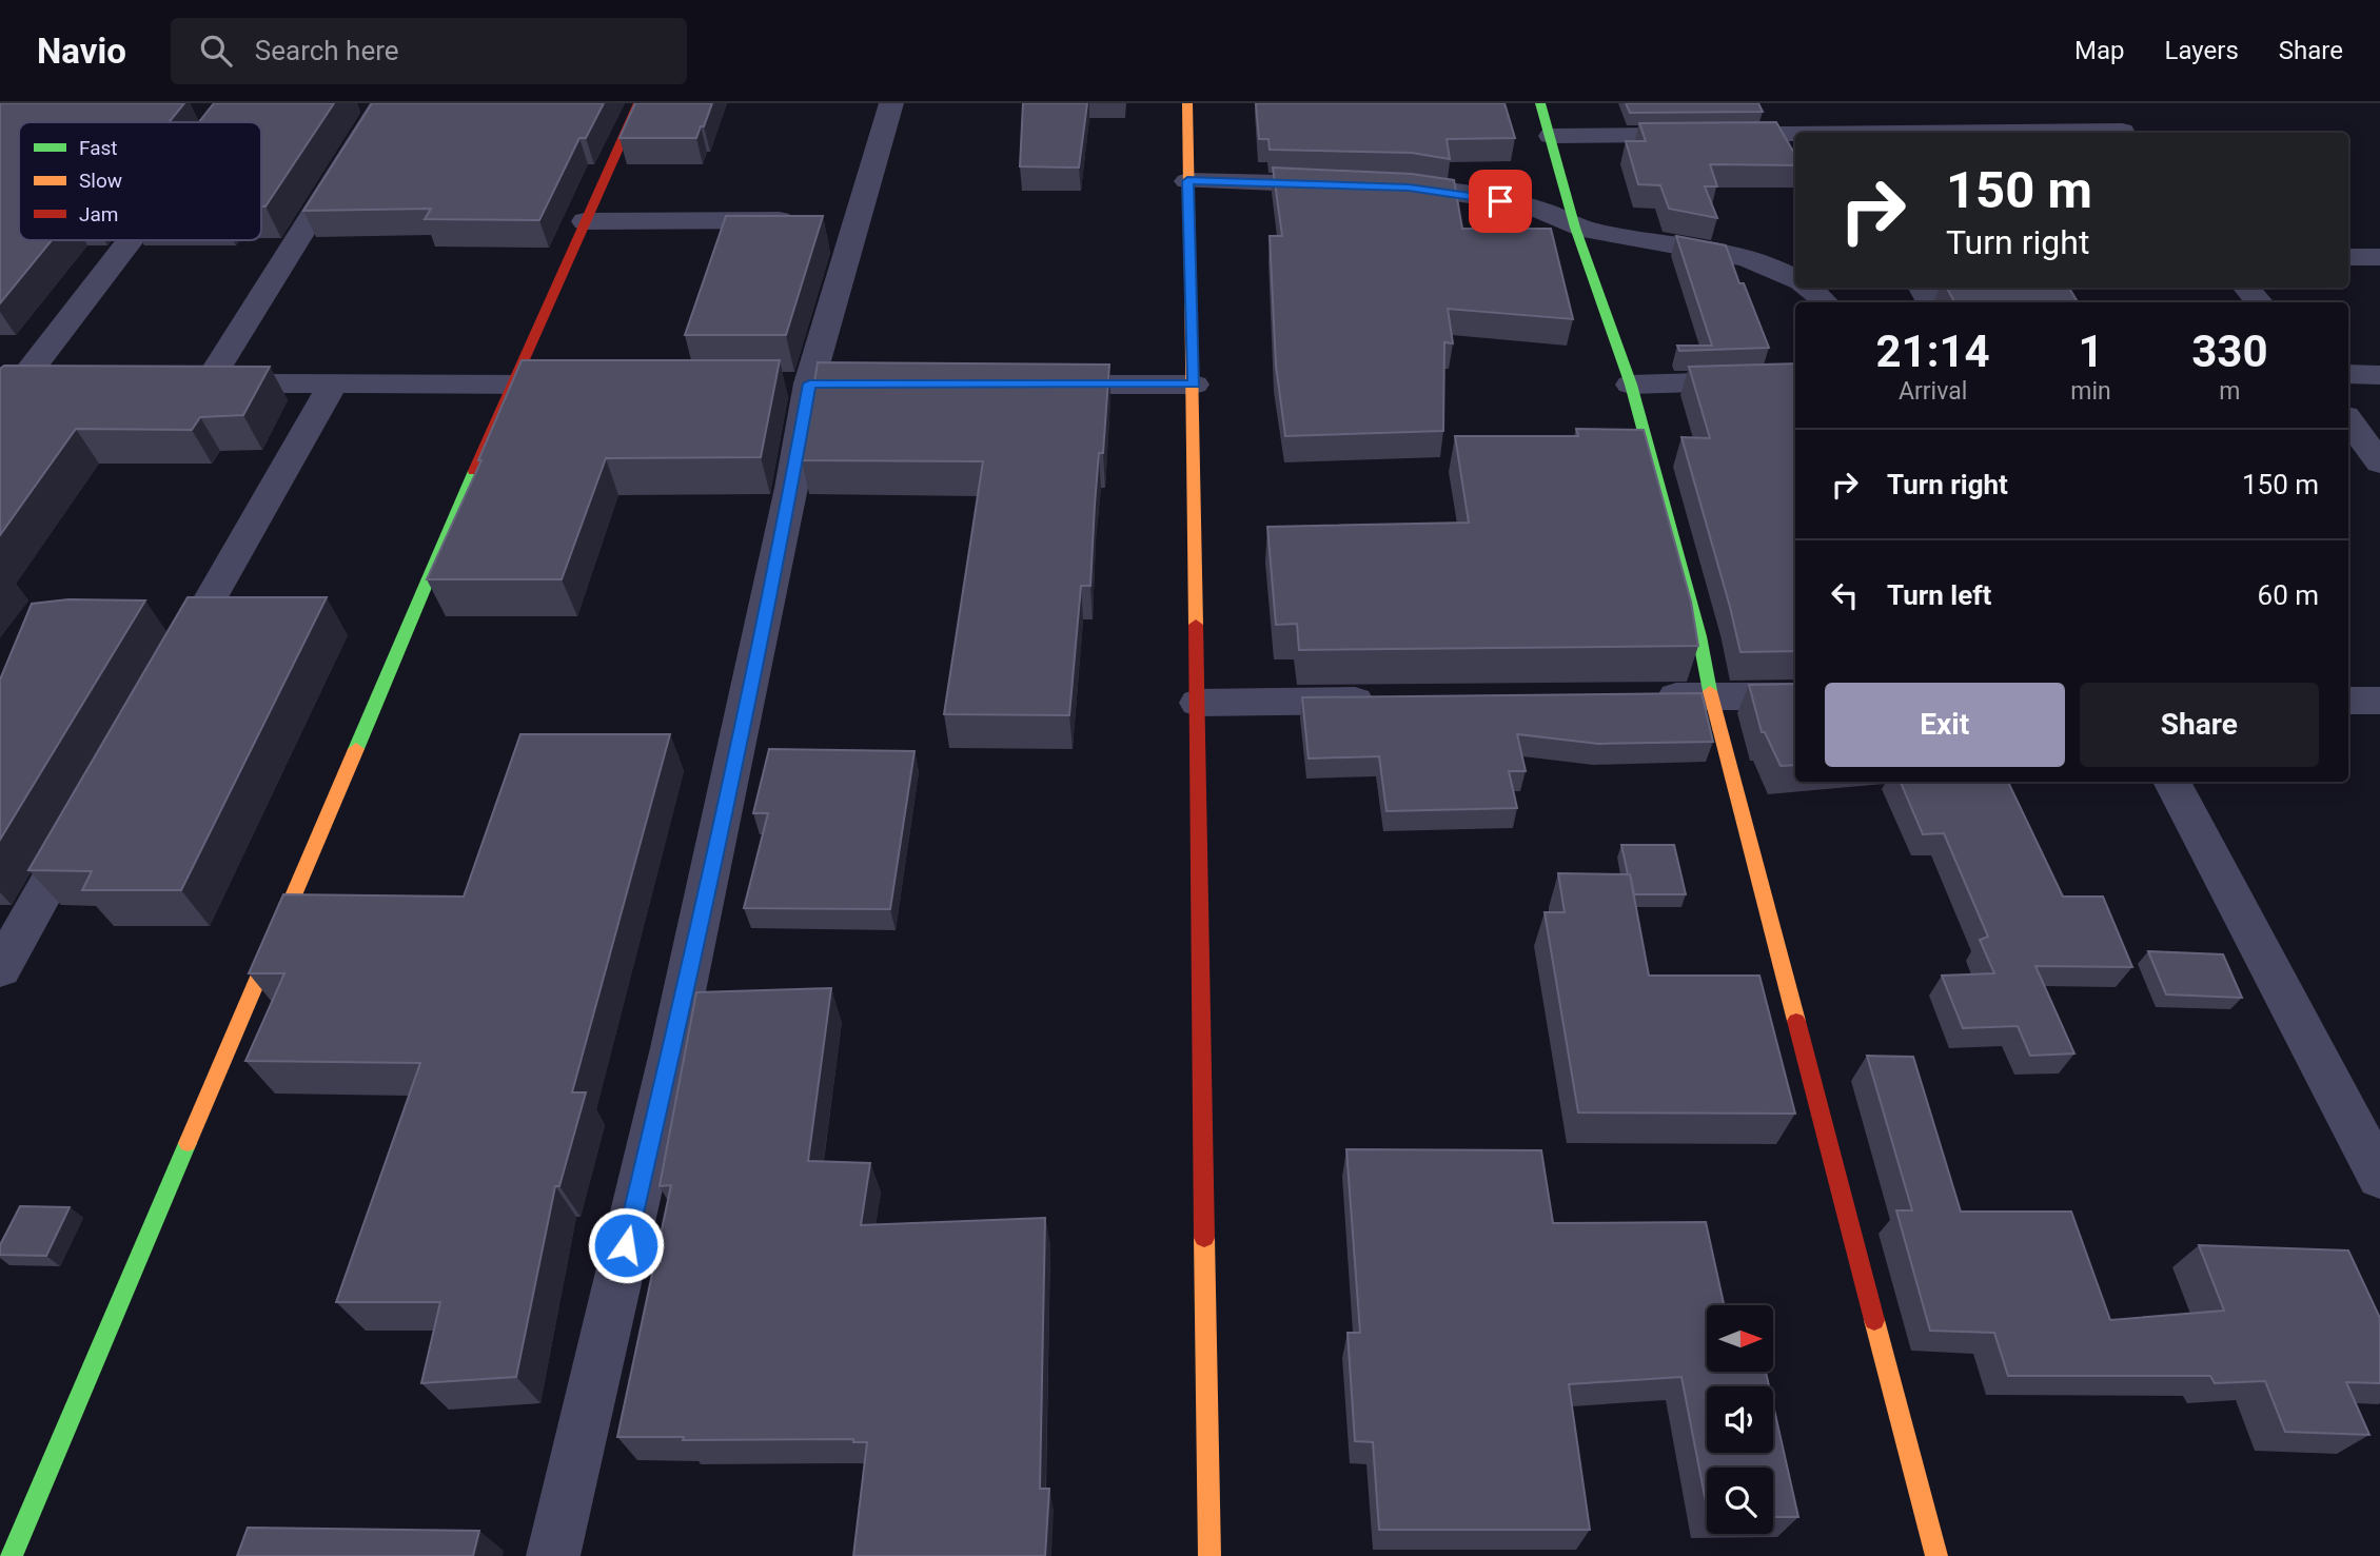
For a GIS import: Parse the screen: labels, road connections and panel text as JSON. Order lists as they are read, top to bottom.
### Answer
{
  "legend": ["Fast", "Slow", "Jam"],
  "north": "right",
  "page": {
    "header": "Navio",
    "search": "Search here",
    "nav": ["Map", "Layers", "Share"],
    "turn": ["150 m", "Turn right"],
    "eta": [
      "21:14",
      "Arrival",
      "1",
      "min",
      "330",
      "m"
    ],
    "list": [
      {
        "name": "Turn right",
        "value": "150 m"
      },
      {
        "name": "Turn left",
        "value": "60 m"
      }
    ],
    "buttons": ["Exit", "Share"]
  }
}
